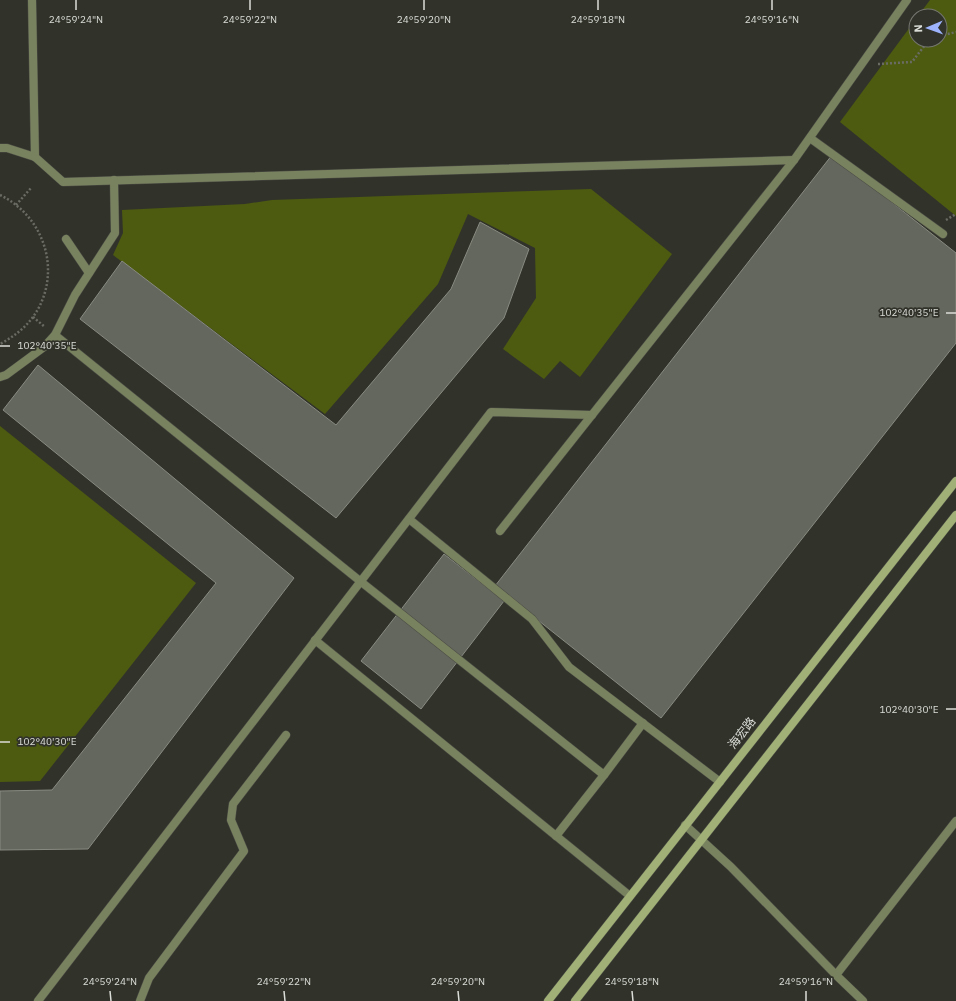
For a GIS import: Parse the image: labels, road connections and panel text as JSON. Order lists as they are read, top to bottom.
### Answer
{
  "streets": {
    "main road": ["海宏路"]
  },
  "north": "left",
  "coordinates": [
    "24°59'24\"N",
    "24°59'22\"N",
    "24°59'20\"N",
    "24°59'18\"N",
    "24°59'16\"N",
    "102°40'35\"E",
    "102°40'30\"E"
  ]
}
